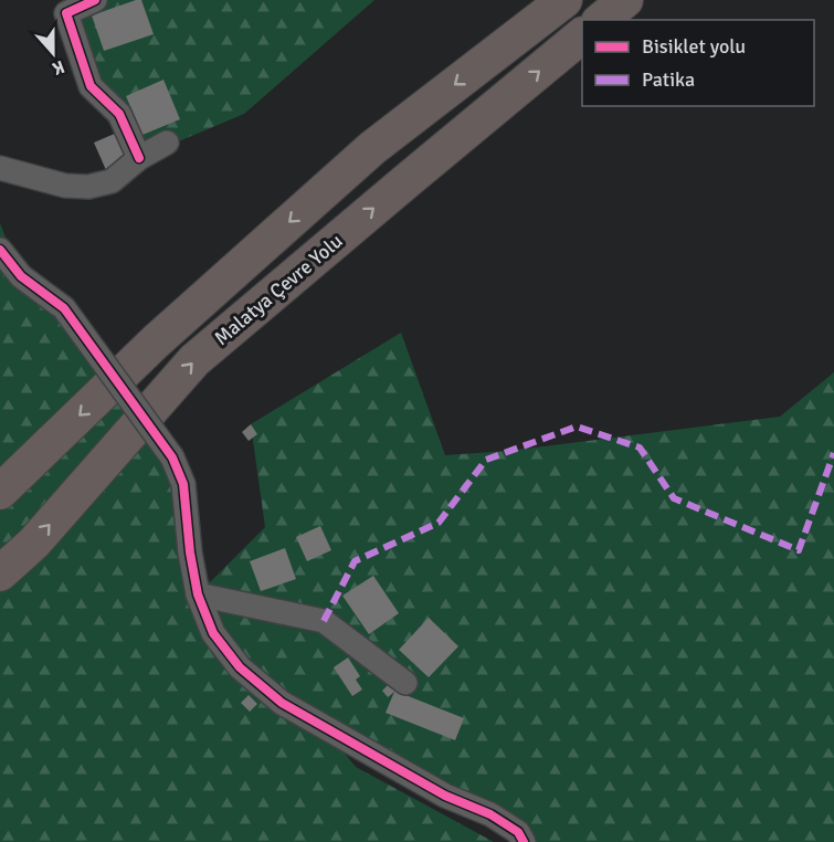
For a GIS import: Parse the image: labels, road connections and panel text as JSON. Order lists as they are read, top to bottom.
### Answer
{
  "streets": {
    "highway": ["Malatya Çevre Yolu"]
  },
  "legend": ["Bisiklet yolu", "Patika"],
  "north": "bottom"
}
